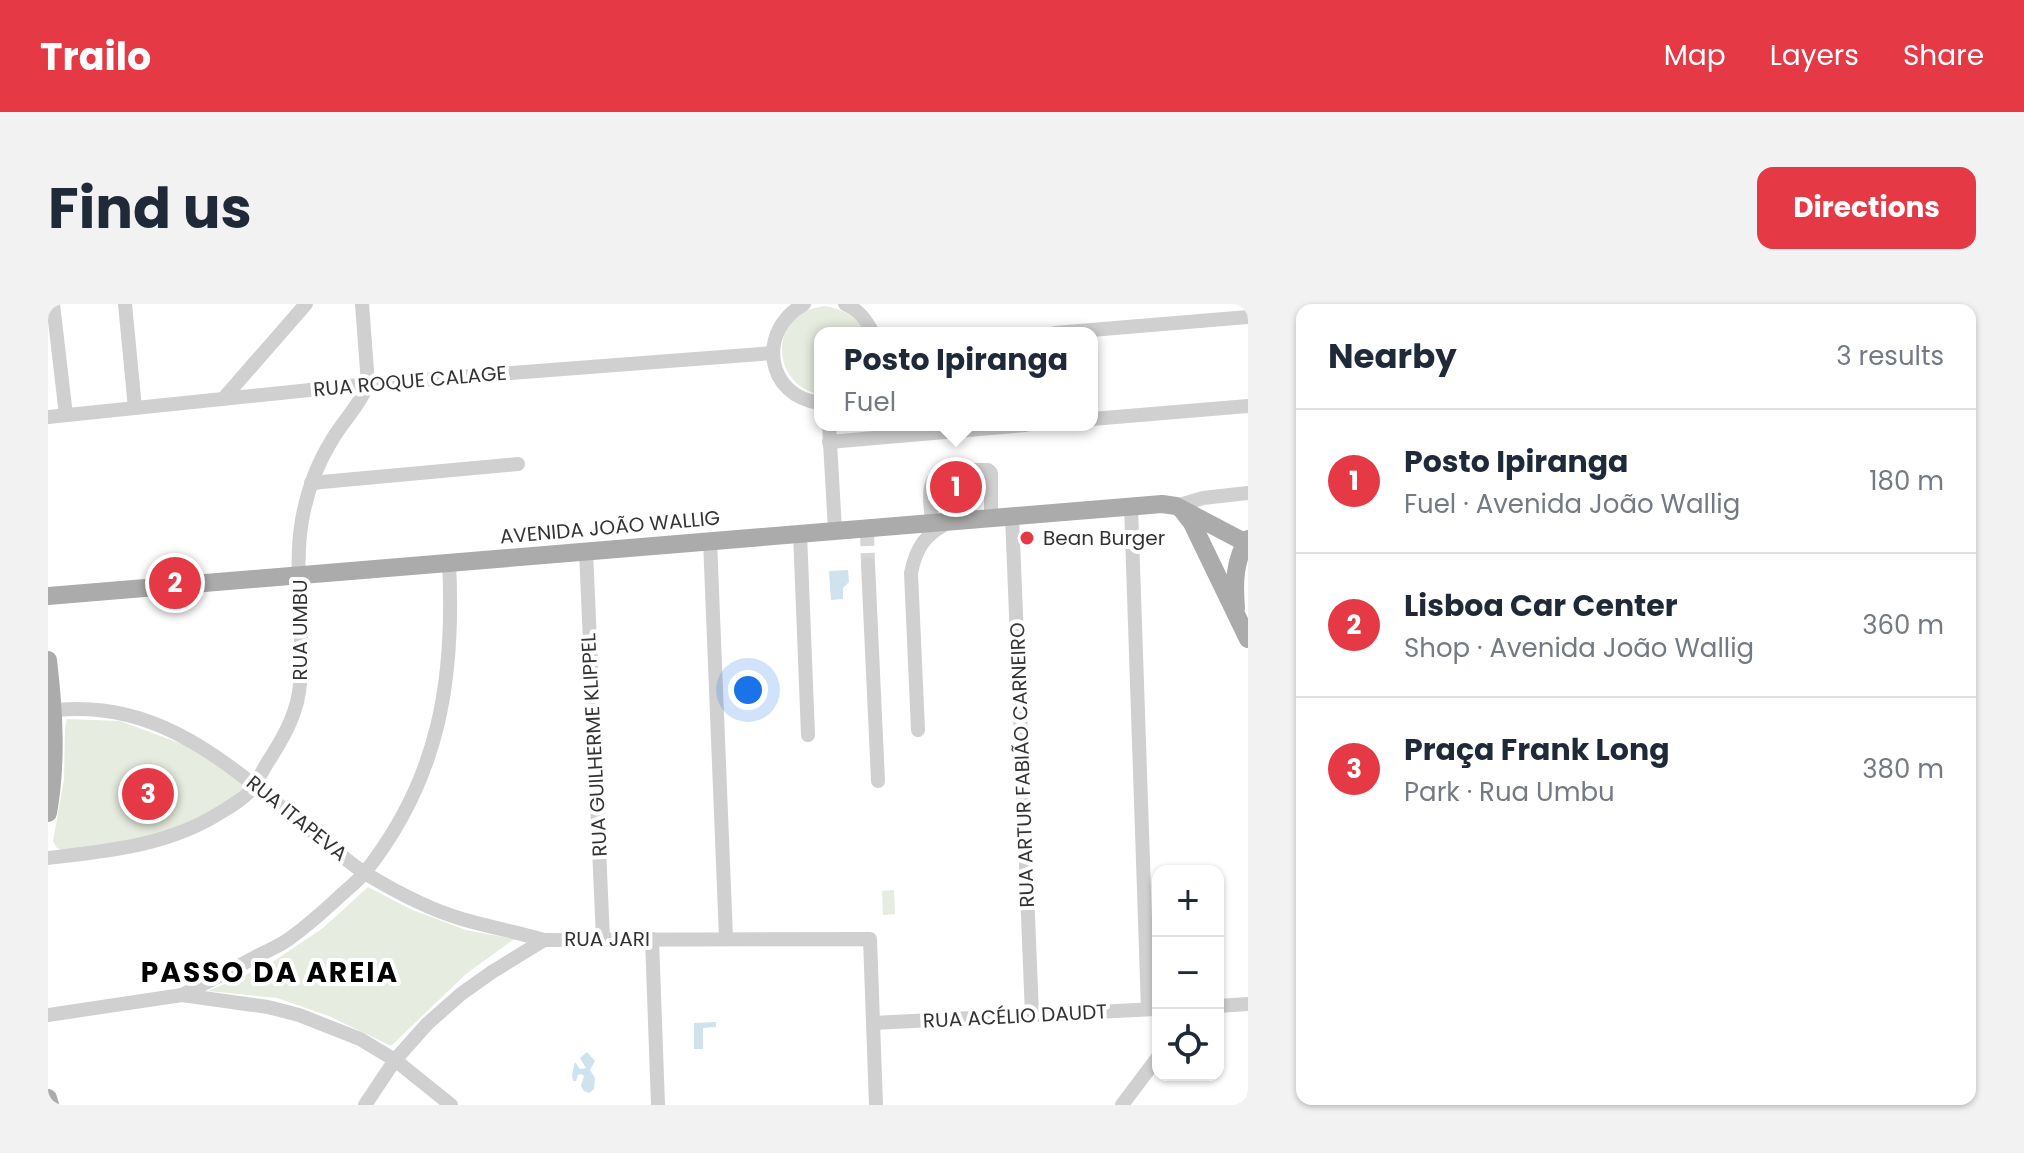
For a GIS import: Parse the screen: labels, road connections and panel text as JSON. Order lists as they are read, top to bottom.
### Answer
{
  "streets": {
    "main road": ["AVENIDA JOÃO WALLIG"],
    "street": [
      "RUA ROQUE CALAGE",
      "RUA UMBU",
      "RUA GUILHERME KLIPPEL",
      "RUA ARTUR FABIÃO CARNEIRO",
      "RUA ITAPEVA",
      "RUA JARI",
      "RUA ACÉLIO DAUDT"
    ]
  },
  "crossings": [
    ["RUA ROQUE CALAGE", "RUA UMBU"],
    ["AVENIDA JOÃO WALLIG", "RUA UMBU"],
    ["AVENIDA JOÃO WALLIG", "RUA GUILHERME KLIPPEL"],
    ["AVENIDA JOÃO WALLIG", "RUA ARTUR FABIÃO CARNEIRO"],
    ["RUA UMBU", "RUA ITAPEVA"],
    ["RUA GUILHERME KLIPPEL", "RUA JARI"],
    ["RUA ARTUR FABIÃO CARNEIRO", "RUA ACÉLIO DAUDT"],
    ["RUA ITAPEVA", "RUA JARI"],
    ["RUA JARI", "RUA ACÉLIO DAUDT"]
  ],
  "districts": ["PASSO DA AREIA"],
  "places": ["Bean Burger"],
  "page": {
    "header": "Trailo",
    "nav": ["Map", "Layers", "Share"],
    "title": "Find us",
    "buttons": "Directions",
    "heading": ["Nearby", "3 results"],
    "popup": ["Posto Ipiranga", "Fuel"],
    "list": [
      {
        "mark": "1",
        "name": "Posto Ipiranga",
        "note": "Fuel · Avenida João Wallig",
        "value": "180 m"
      },
      {
        "mark": "2",
        "name": "Lisboa Car Center",
        "note": "Shop · Avenida João Wallig",
        "value": "360 m"
      },
      {
        "mark": "3",
        "name": "Praça Frank Long",
        "note": "Park · Rua Umbu",
        "value": "380 m"
      }
    ],
    "pins": ["1", "2", "3"],
    "map_buttons": ["+", "−"]
  }
}
